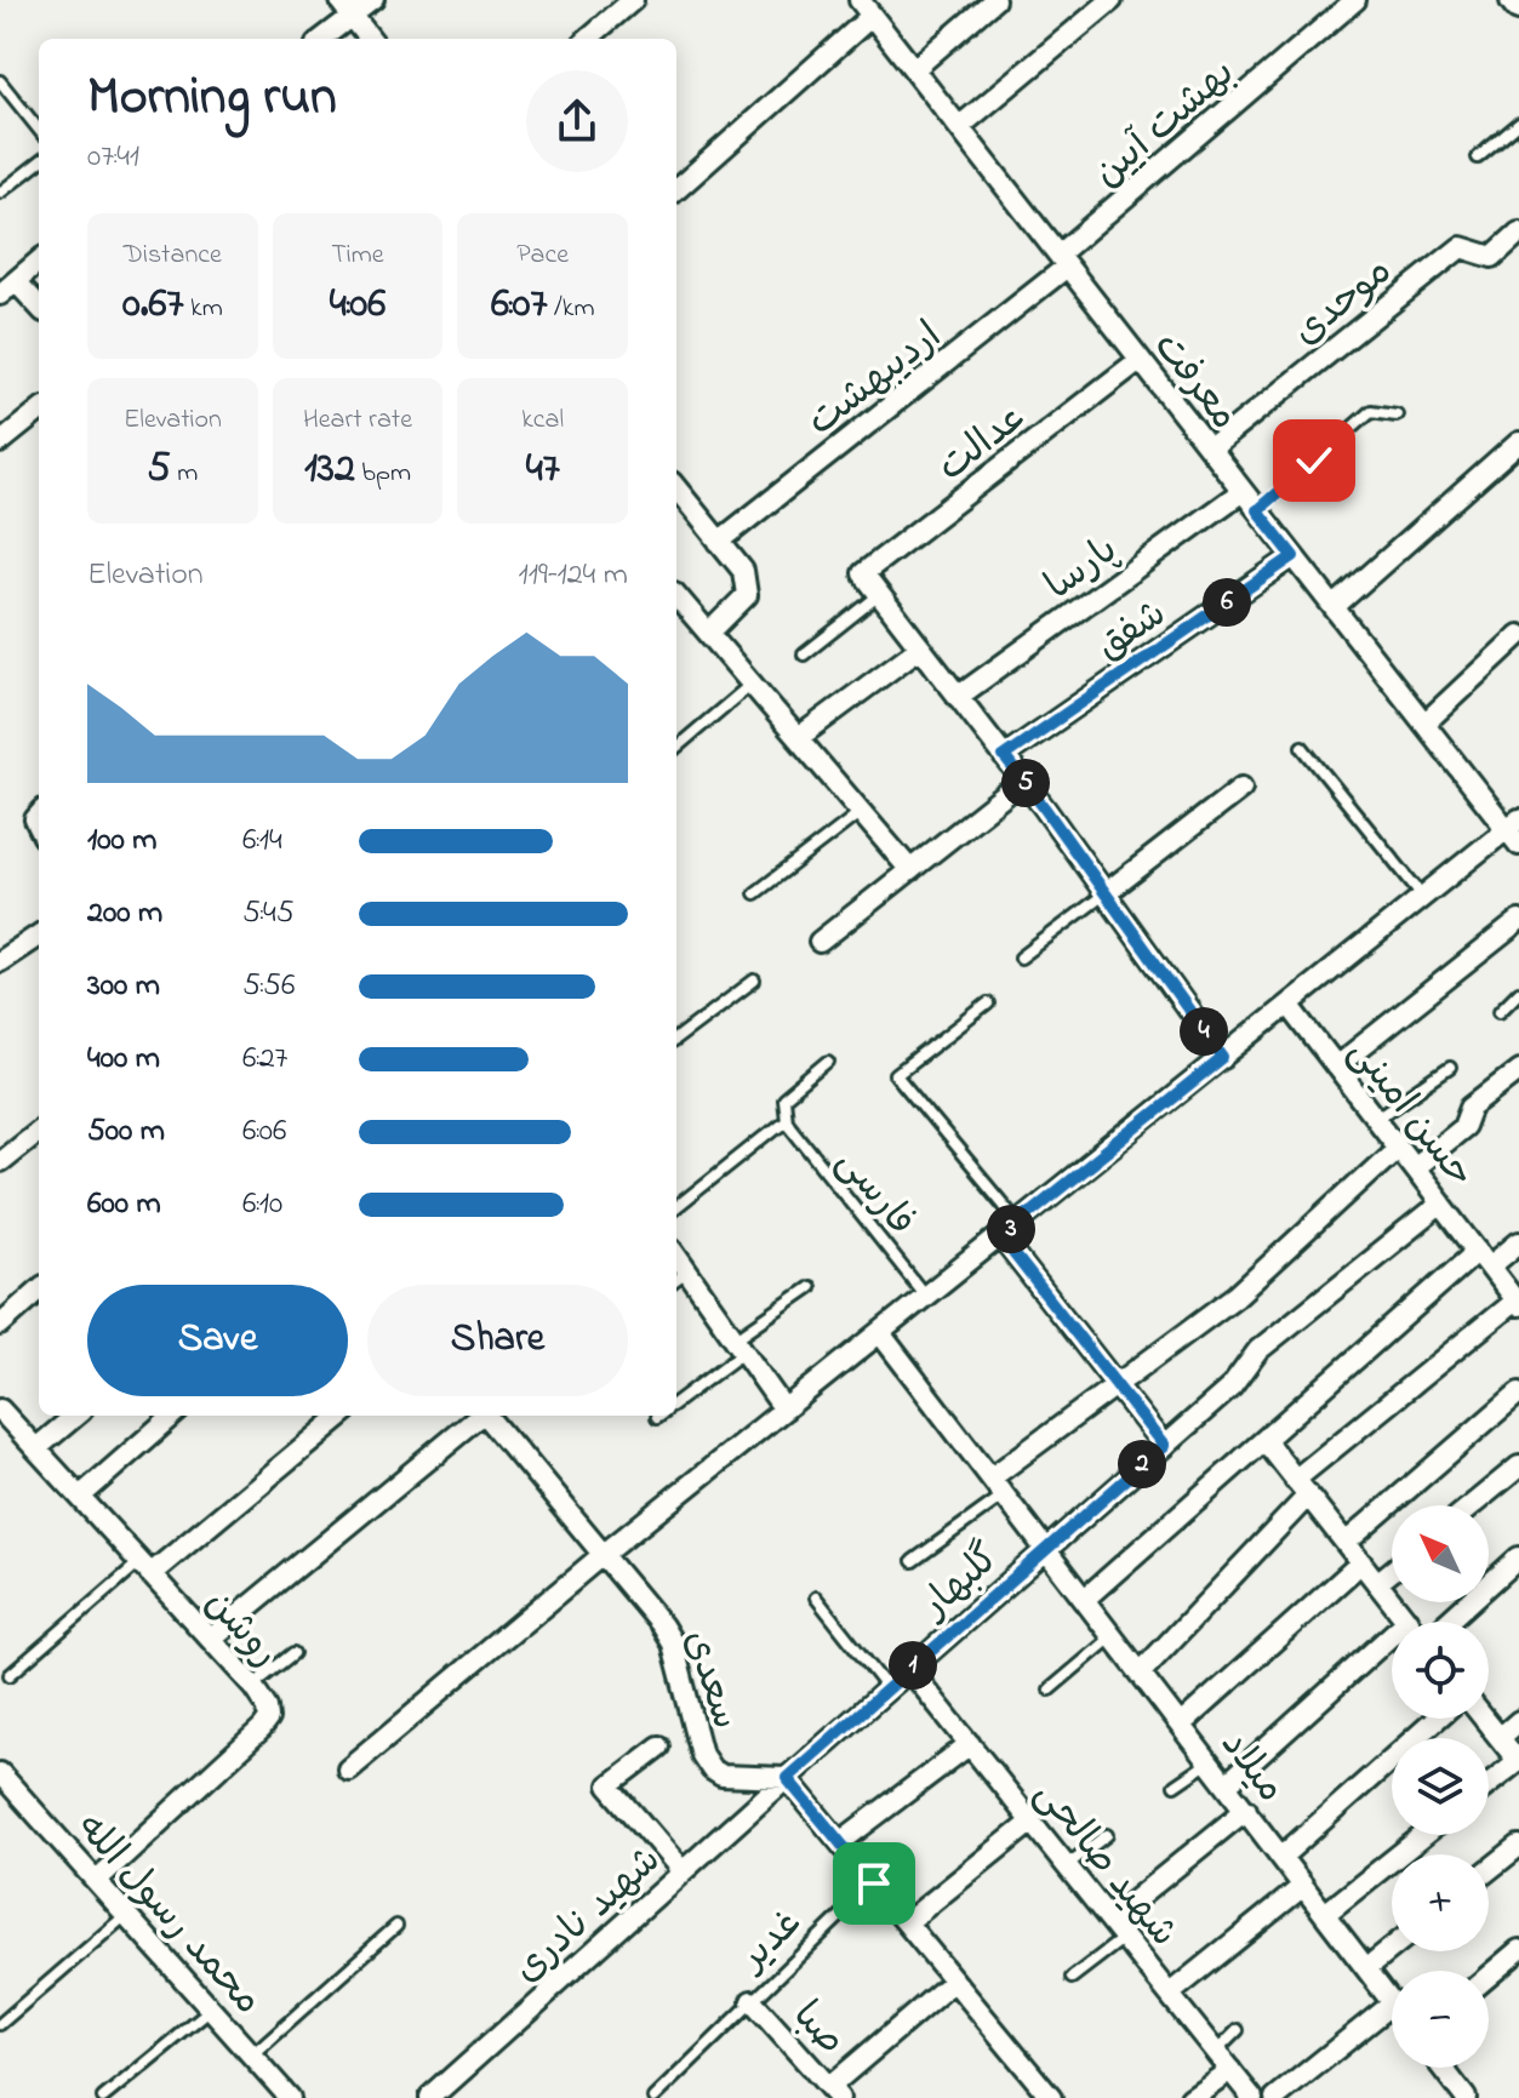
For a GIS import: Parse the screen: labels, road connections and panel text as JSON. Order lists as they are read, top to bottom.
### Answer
{
  "streets": {
    "street": [
      "بهشت آیین",
      "موحدی",
      "اردیبهشت",
      "معرفت",
      "عدالت",
      "پارسا",
      "شفق",
      "حسن امینی",
      "گلبهار",
      "روشن",
      "سعدی",
      "میلاد",
      "شهید صالحی",
      "محمد رسول الله",
      "شهید نادری",
      "صبا"
    ],
    "lane": ["فارسی", "غدیر"]
  },
  "crossings": [
    ["بهشت آیین", "اردیبهشت"],
    ["بهشت آیین", "معرفت"],
    ["موحدی", "معرفت"],
    ["اردیبهشت", "معرفت"],
    ["معرفت", "عدالت"],
    ["معرفت", "پارسا"],
    ["معرفت", "شفق"],
    ["گلبهار", "سعدی"],
    ["گلبهار", "میلاد"],
    ["گلبهار", "شهید صالحی"],
    ["گلبهار", "شهید نادری"],
    ["روشن", "محمد رسول الله"],
    ["سعدی", "شهید نادری"],
    ["غدیر", "صبا"]
  ],
  "north": "top left",
  "page": {
    "heading": ["Morning run", "07:41"],
    "stats": [
      ["Distance", "0.67 km"],
      ["Time", "4:06"],
      ["Pace", "6:07 /km"],
      ["Elevation", "5 m"],
      ["Heart rate", "132 bpm"],
      ["kcal", "47"]
    ],
    "chart": ["Elevation", "119–124 m"],
    "pins": [
      "6",
      "5",
      "4",
      "3",
      "2",
      "1"
    ],
    "list": [
      {
        "name": "100 m",
        "note": "6:14"
      },
      {
        "name": "200 m",
        "note": "5:45"
      },
      {
        "name": "300 m",
        "note": "5:56"
      },
      {
        "name": "400 m",
        "note": "6:27"
      },
      {
        "name": "500 m",
        "note": "6:06"
      },
      {
        "name": "600 m",
        "note": "6:10"
      }
    ],
    "buttons": ["Save", "Share"],
    "map_buttons": ["+", "−"]
  }
}
